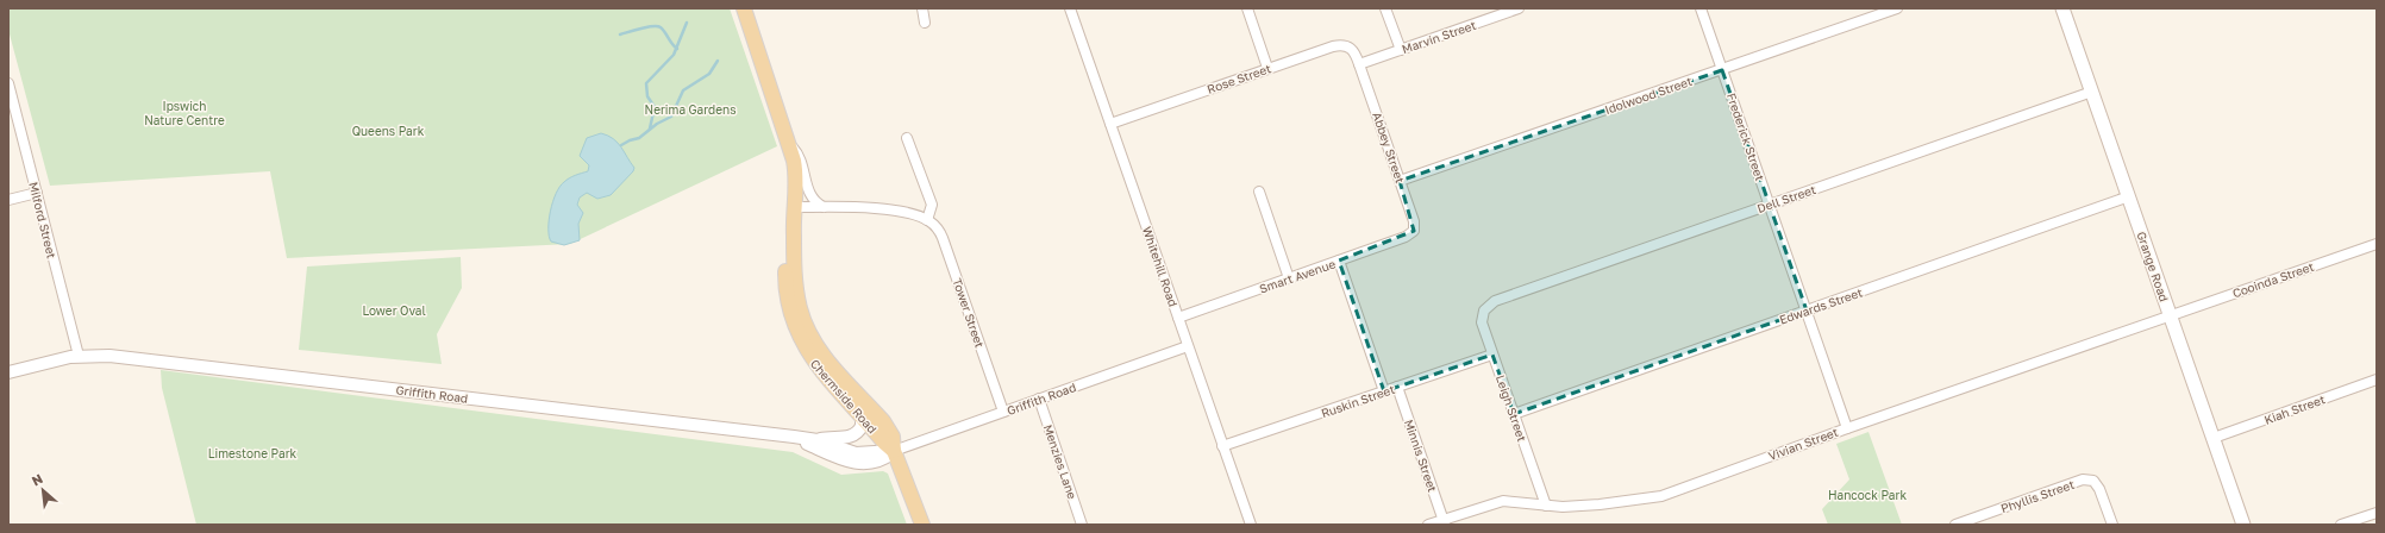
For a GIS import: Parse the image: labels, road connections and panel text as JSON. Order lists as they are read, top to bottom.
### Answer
{
  "streets": {
    "main road": ["Grange Road", "Chermside Road"],
    "street": [
      "Marvin Street",
      "Rose Street",
      "Idolwood Street",
      "Frederick Street",
      "Abbey Street",
      "Dell Street",
      "Milford Street",
      "Whitehill Road",
      "Smart Avenue",
      "Cooinda Street",
      "Edwards Street",
      "Tower Street",
      "Griffith Road",
      "Ruskin Street",
      "Leigh Street",
      "Kiah Street",
      "Vivian Street",
      "Minnis Street",
      "Menzies Lane",
      "Phyllis Street"
    ]
  },
  "crossings": [
    ["Marvin Street", "Rose Street"],
    ["Marvin Street", "Abbey Street"],
    ["Rose Street", "Abbey Street"],
    ["Rose Street", "Whitehill Road"],
    ["Idolwood Street", "Frederick Street"],
    ["Idolwood Street", "Abbey Street"],
    ["Frederick Street", "Dell Street"],
    ["Frederick Street", "Edwards Street"],
    ["Frederick Street", "Vivian Street"],
    ["Abbey Street", "Smart Avenue"],
    ["Dell Street", "Grange Road"],
    ["Dell Street", "Leigh Street"],
    ["Milford Street", "Griffith Road"],
    ["Whitehill Road", "Smart Avenue"],
    ["Whitehill Road", "Griffith Road"],
    ["Whitehill Road", "Ruskin Street"],
    ["Grange Road", "Cooinda Street"],
    ["Grange Road", "Edwards Street"],
    ["Grange Road", "Kiah Street"],
    ["Grange Road", "Vivian Street"],
    ["Cooinda Street", "Vivian Street"],
    ["Edwards Street", "Leigh Street"],
    ["Tower Street", "Griffith Road"],
    ["Griffith Road", "Chermside Road"],
    ["Griffith Road", "Menzies Lane"],
    ["Ruskin Street", "Leigh Street"],
    ["Ruskin Street", "Minnis Street"],
    ["Leigh Street", "Vivian Street"],
    ["Vivian Street", "Minnis Street"]
  ],
  "parks": [
    "Ipswich Nature Centre",
    "Nerima Gardens",
    "Queens Park",
    "Lower Oval",
    "Limestone Park",
    "Hancock Park"
  ],
  "north": "top left"
}
